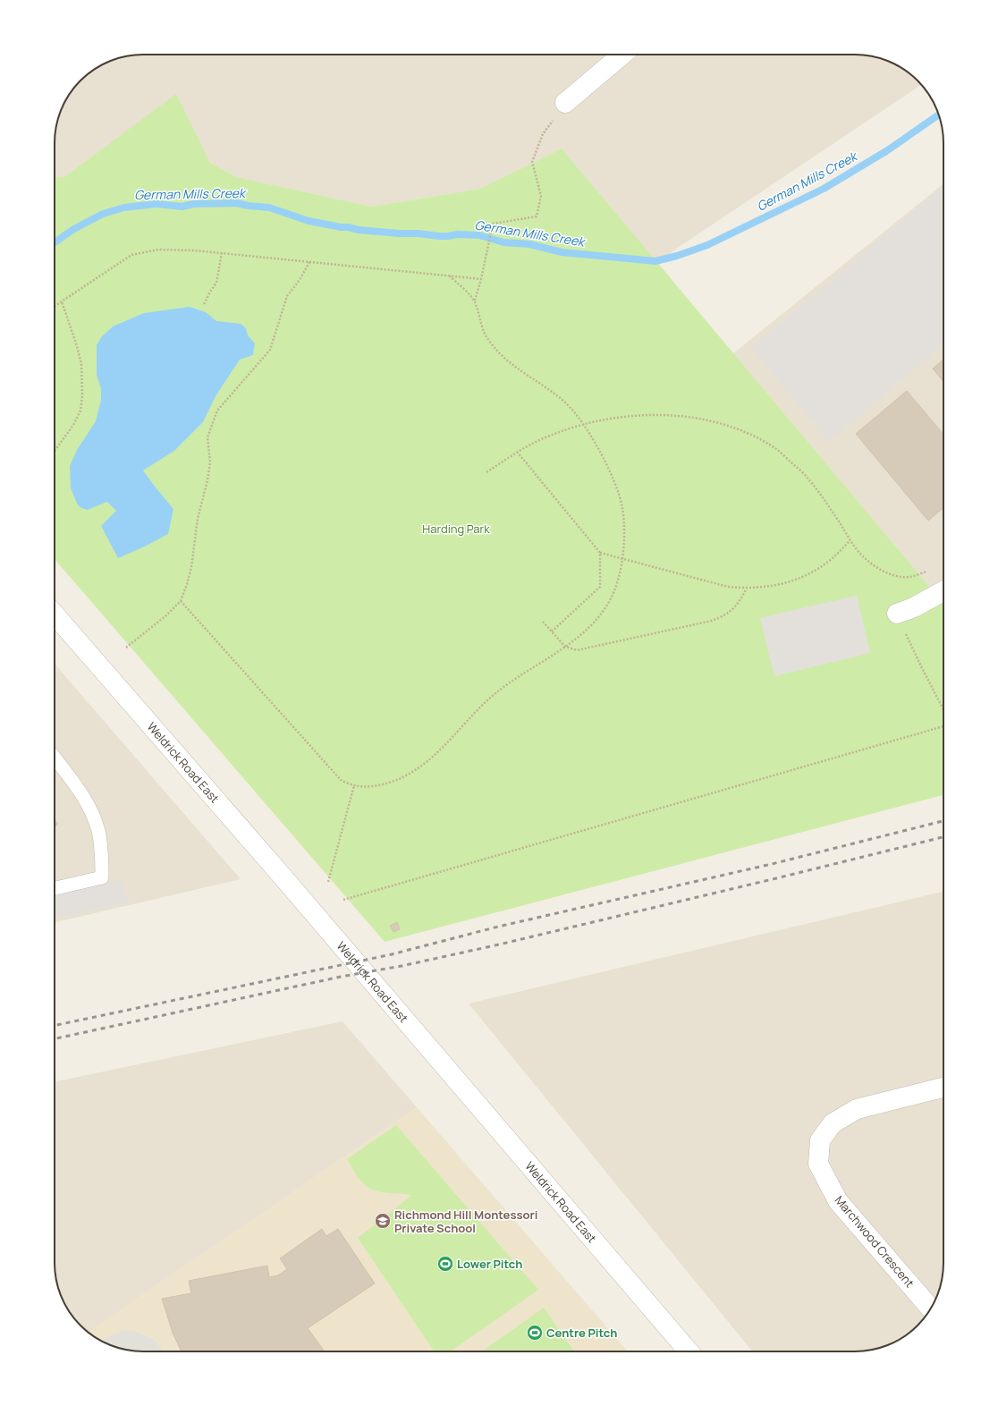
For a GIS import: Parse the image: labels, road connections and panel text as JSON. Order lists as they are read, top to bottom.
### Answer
{
  "streets": {
    "street": ["Weldrick Road East", "Marchwood Crescent"]
  },
  "water": ["German Mills Creek"],
  "parks": ["Harding Park"],
  "places": {
    "school or university": ["Richmond Hill Montessori Private School"],
    "sports": ["Lower Pitch", "Centre Pitch"]
  }
}
